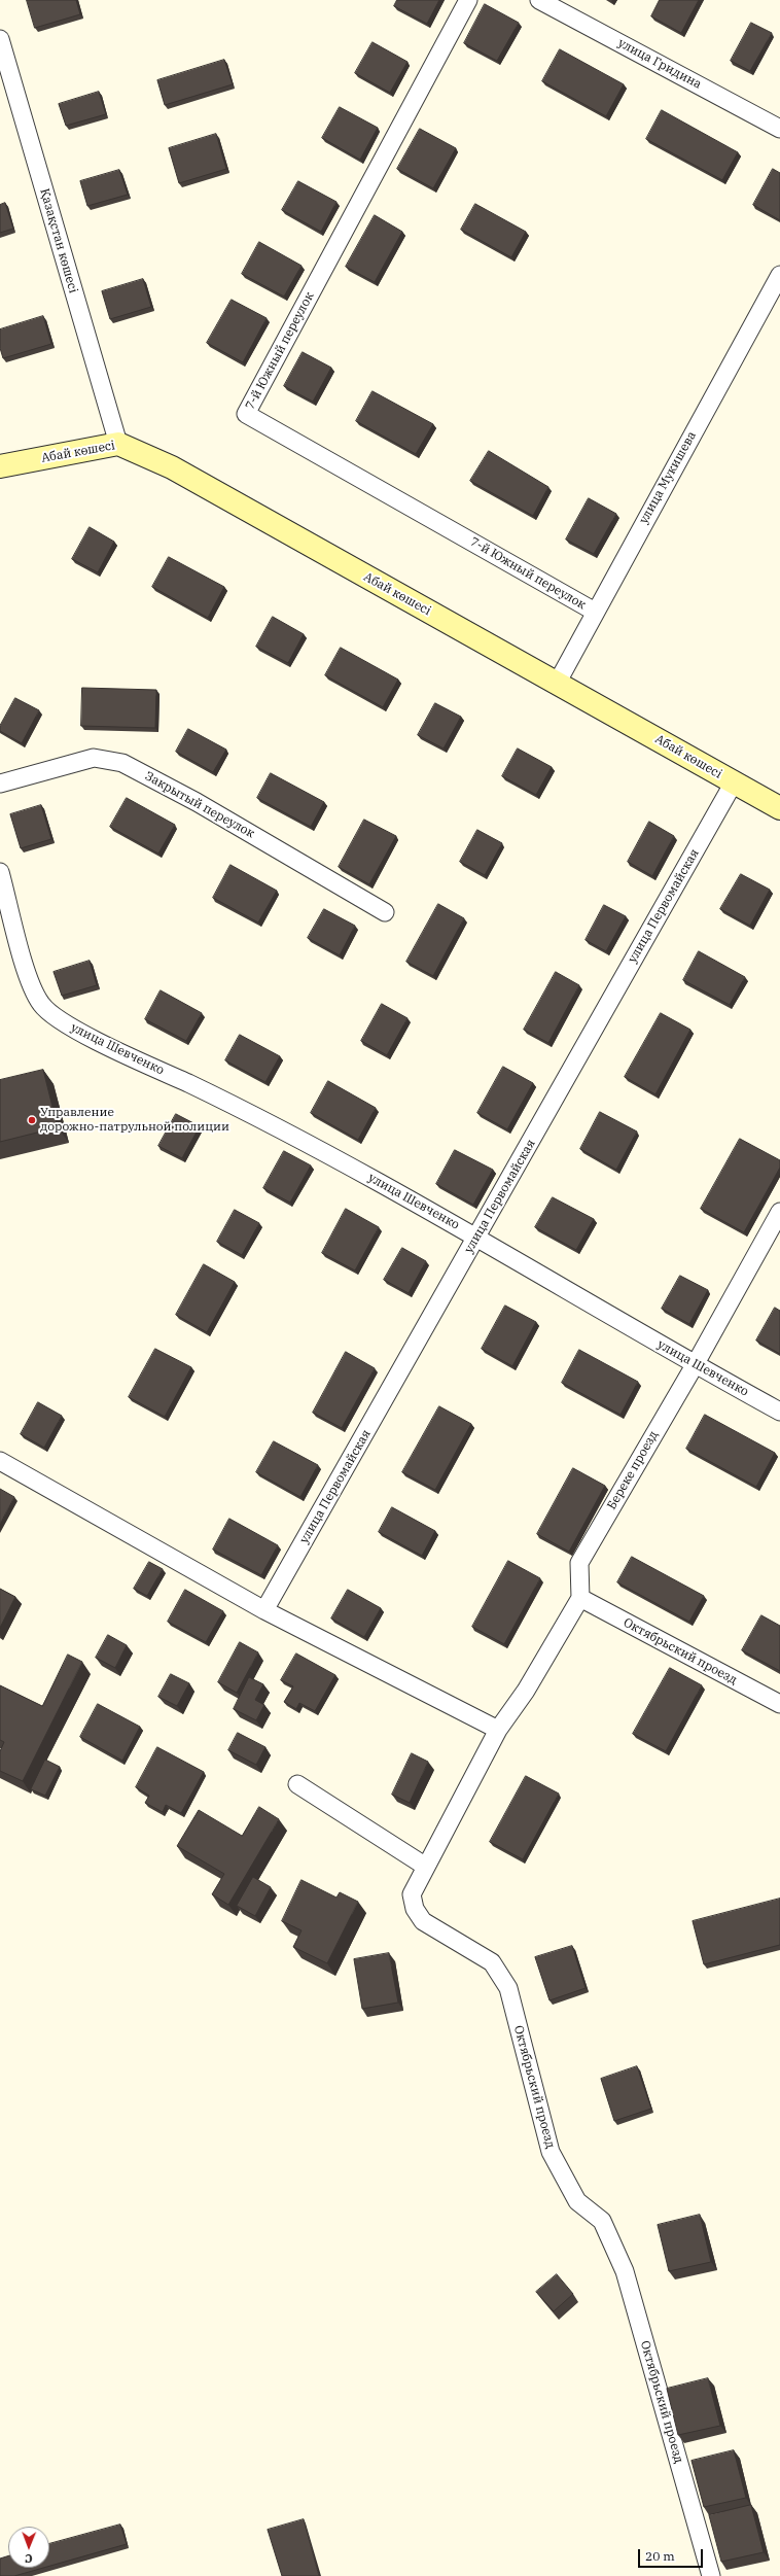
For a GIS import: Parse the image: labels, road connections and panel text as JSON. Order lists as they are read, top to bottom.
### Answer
{
  "streets": {
    "street": [
      "улица Гридина",
      "Қазақстан көшесі",
      "7-й Южный переулок",
      "Абай көшесі",
      "улица Мукишева",
      "Закрытый переулок",
      "улица Первомайская",
      "улица Шевченко",
      "Береке проезд",
      "Октябрьский проезд"
    ]
  },
  "crossings": [
    ["Қазақстан көшесі", "Абай көшесі"],
    ["7-й Южный переулок", "улица Мукишева"],
    ["Абай көшесі", "улица Мукишева"],
    ["Абай көшесі", "улица Первомайская"],
    ["улица Первомайская", "улица Шевченко"],
    ["улица Шевченко", "Береке проезд"],
    ["Береке проезд", "Октябрьский проезд"]
  ],
  "places": ["Управление дорожно-патрульной полиции"],
  "scale_bar": "20 m",
  "north": "bottom"
}
